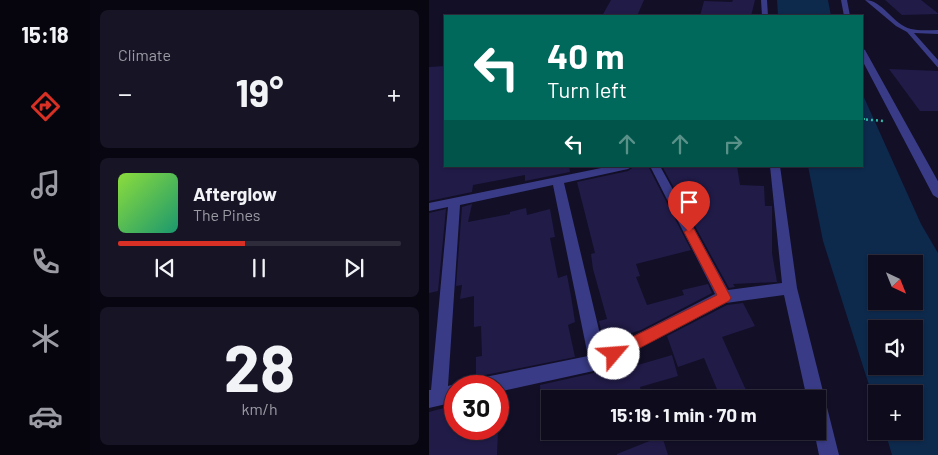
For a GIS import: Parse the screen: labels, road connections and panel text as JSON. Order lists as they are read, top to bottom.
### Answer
{
  "north": "bottom right",
  "page": {
    "tabs": "15:18",
    "tile": [
      "Climate",
      ["28", "km/h"]
    ],
    "turn": ["40 m", "Turn left"],
    "heat": ["−", "19°", "+"],
    "song": ["Afterglow", "The Pines"],
    "map_buttons": "+",
    "limit": "30",
    "trip": "15:19 · 1 min · 70 m"
  }
}
